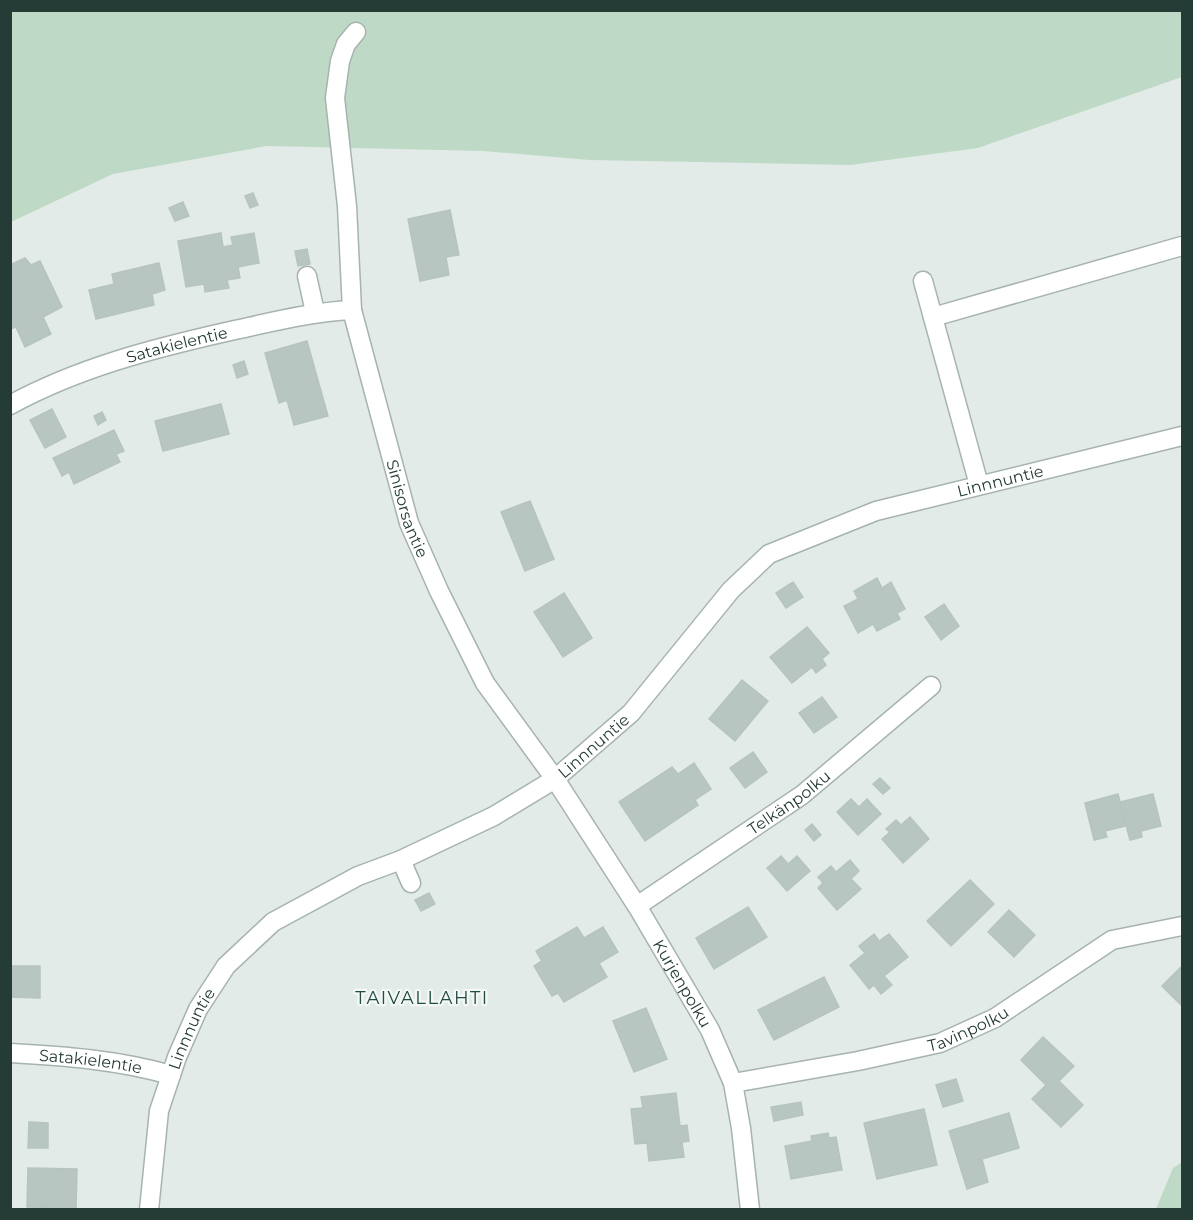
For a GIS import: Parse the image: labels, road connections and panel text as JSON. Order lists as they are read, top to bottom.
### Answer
{
  "streets": {
    "street": [
      "Satakielentie",
      "Linnnuntie",
      "Sinisorsantie",
      "Telkänpolku",
      "Kurjenpolku",
      "Tavinpolku"
    ]
  },
  "crossings": [
    ["Satakielentie", "Linnnuntie"],
    ["Satakielentie", "Sinisorsantie"],
    ["Linnnuntie", "Sinisorsantie"],
    ["Linnnuntie", "Kurjenpolku"],
    ["Sinisorsantie", "Kurjenpolku"],
    ["Telkänpolku", "Kurjenpolku"],
    ["Kurjenpolku", "Tavinpolku"]
  ],
  "districts": ["TAIVALLAHTI"]
}
